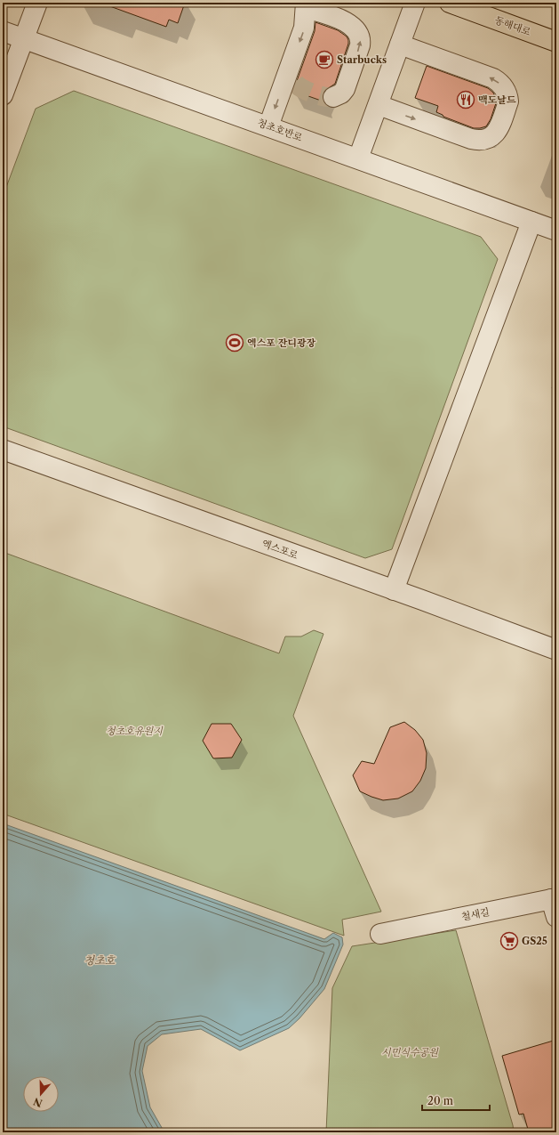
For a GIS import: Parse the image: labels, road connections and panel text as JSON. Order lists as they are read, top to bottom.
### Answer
{
  "streets": {
    "main road": ["동해대로"],
    "street": ["청초호반로", "엑스포로", "철새길"]
  },
  "water": ["청초호"],
  "parks": ["청초호유원지", "시민식수공원"],
  "places": {
    "cafe": ["Starbucks"],
    "restaurant": ["맥도날드"],
    "sports": ["엑스포 잔디광장"],
    "supermarket": ["GS25"]
  },
  "scale_bar": "20 m",
  "north": "bottom"
}
